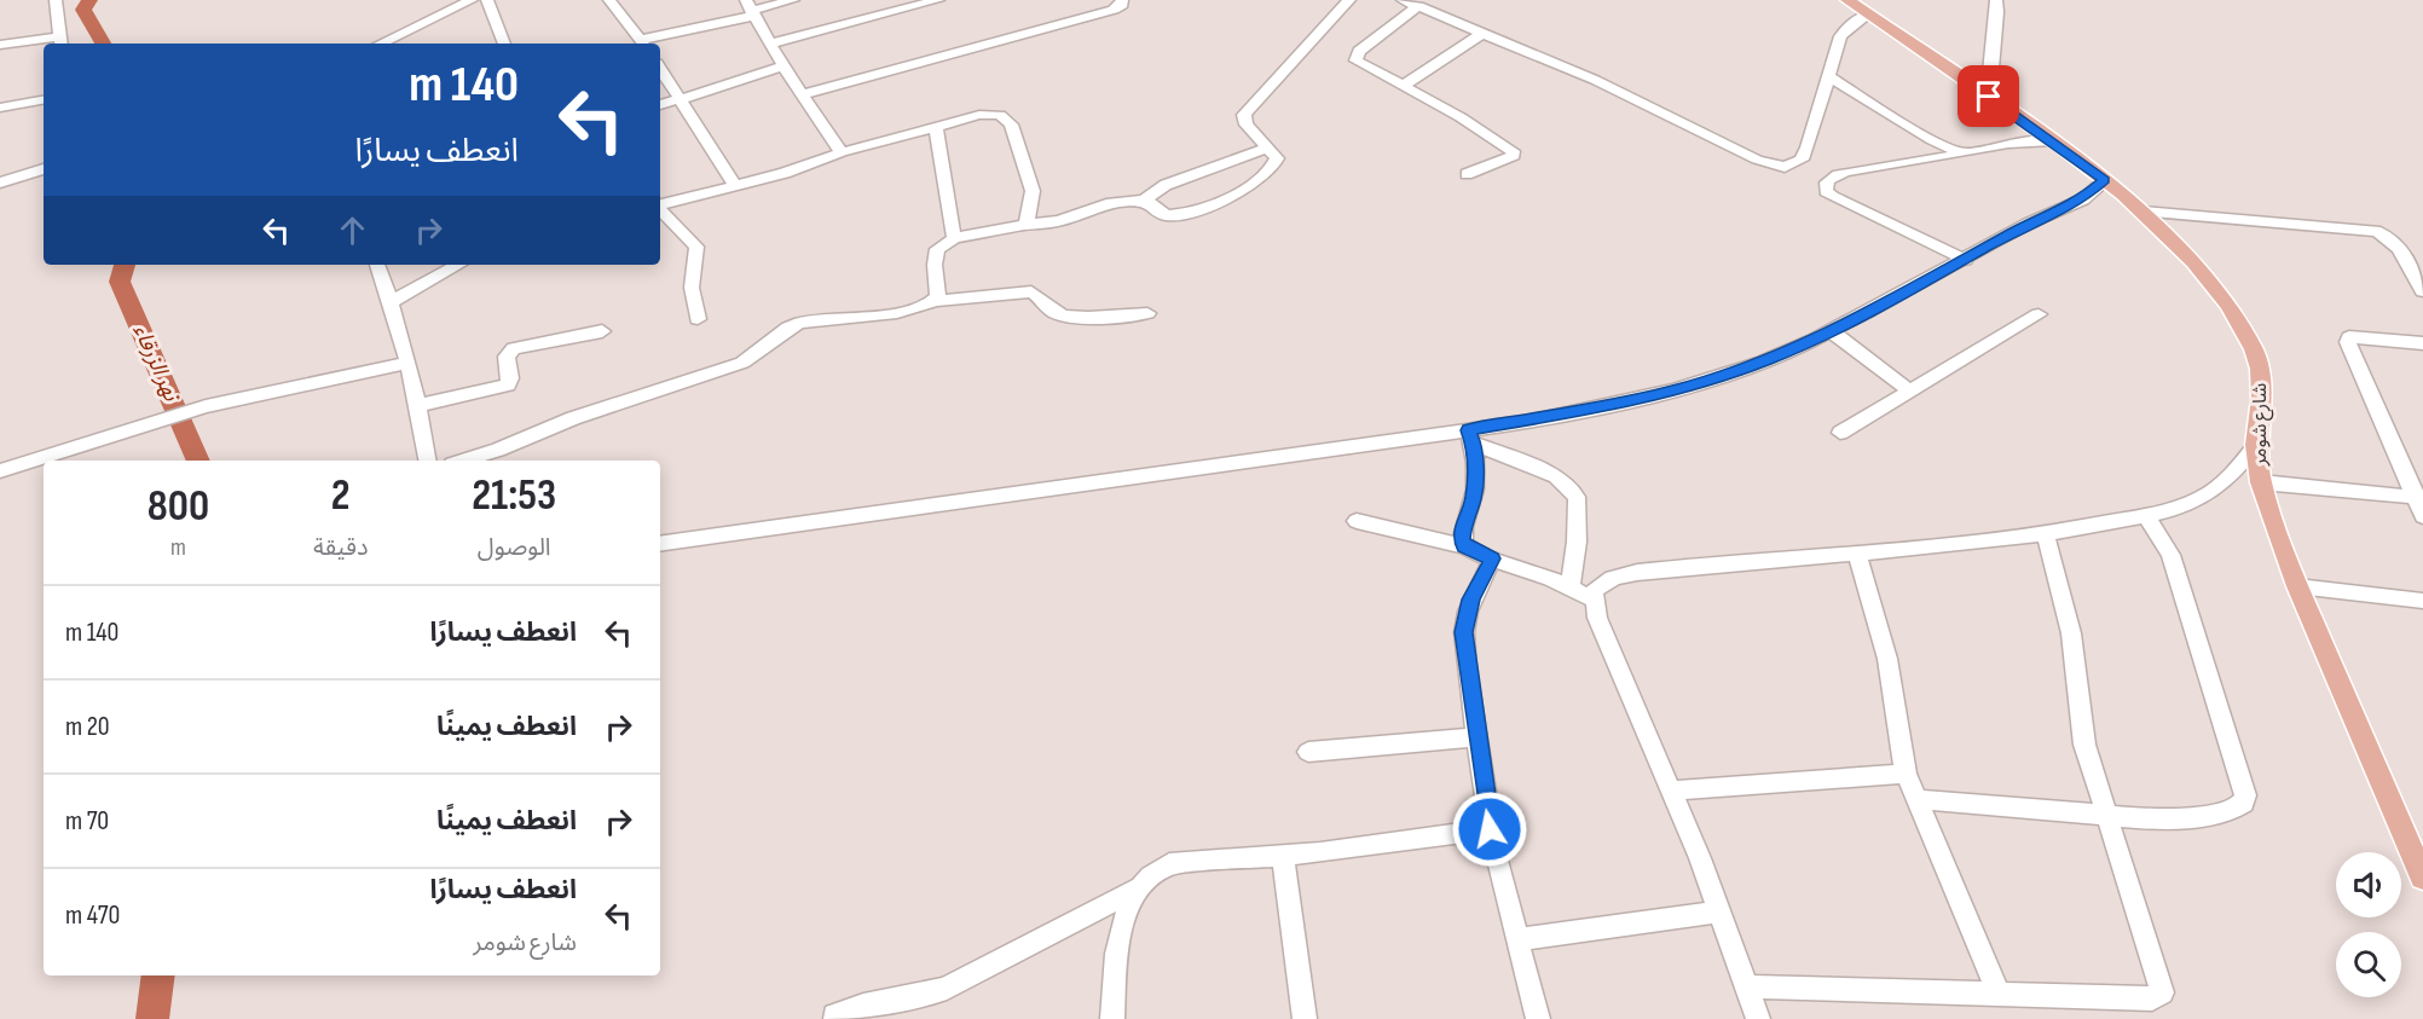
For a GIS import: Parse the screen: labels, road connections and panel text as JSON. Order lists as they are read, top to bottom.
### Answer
{
  "streets": {
    "main road": ["شارع شومر"]
  },
  "water": ["نهر الزرقاء"],
  "page": {
    "turn": ["140 m", "انعطف يسارًا"],
    "eta": [
      "21:53",
      "الوصول",
      "2",
      "دقيقة",
      "800",
      "m"
    ],
    "list": [
      {
        "name": "انعطف يسارًا",
        "value": "140 m"
      },
      {
        "name": "انعطف يمينًا",
        "value": "20 m"
      },
      {
        "name": "انعطف يمينًا",
        "value": "70 m"
      },
      {
        "name": "انعطف يسارًا",
        "note": "شارع شومر",
        "value": "470 m"
      }
    ]
  }
}
